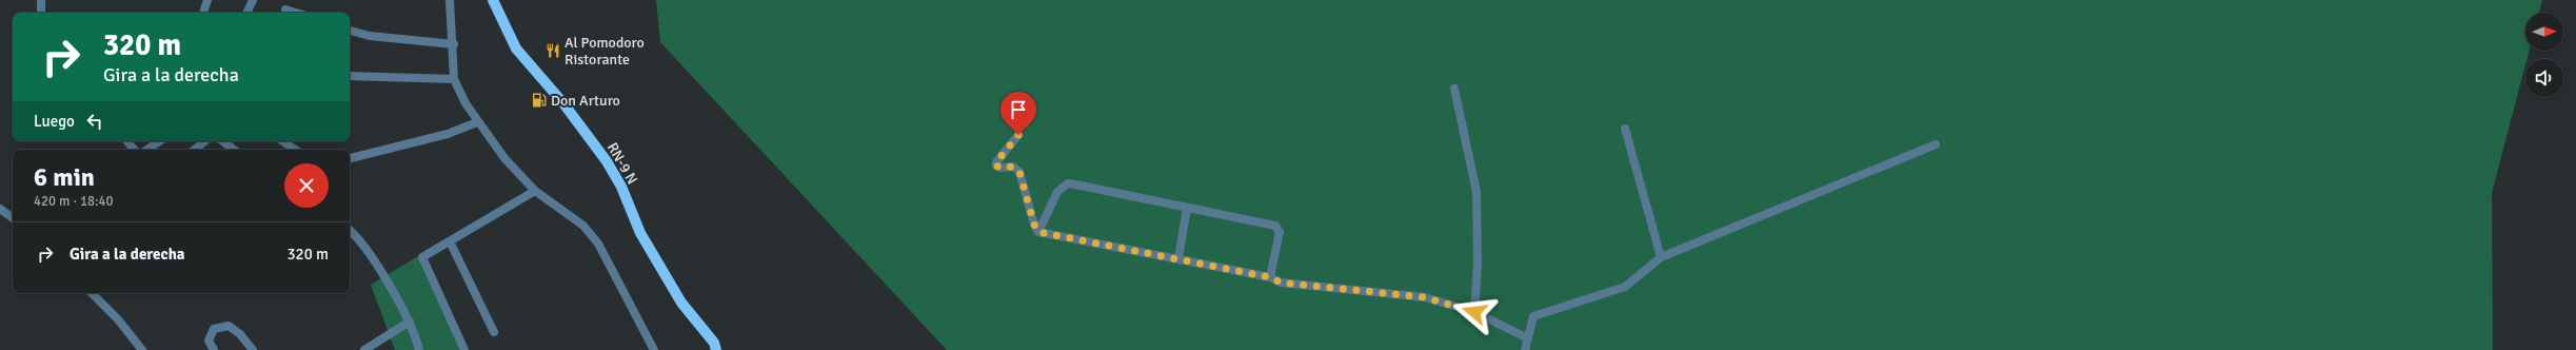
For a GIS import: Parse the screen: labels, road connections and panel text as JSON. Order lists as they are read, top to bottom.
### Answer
{
  "streets": {
    "main road": ["RN-9 N"]
  },
  "places": {
    "restaurant": ["Al Pomodoro Ristorante"],
    "fuel station": ["Don Arturo"]
  },
  "north": "right",
  "page": {
    "turn": ["320 m", "Gira a la derecha"],
    "then": "Luego",
    "heading": ["6 min", "420 m · 18:40"],
    "list": [
      {
        "name": "Gira a la derecha",
        "value": "320 m"
      }
    ]
  }
}
